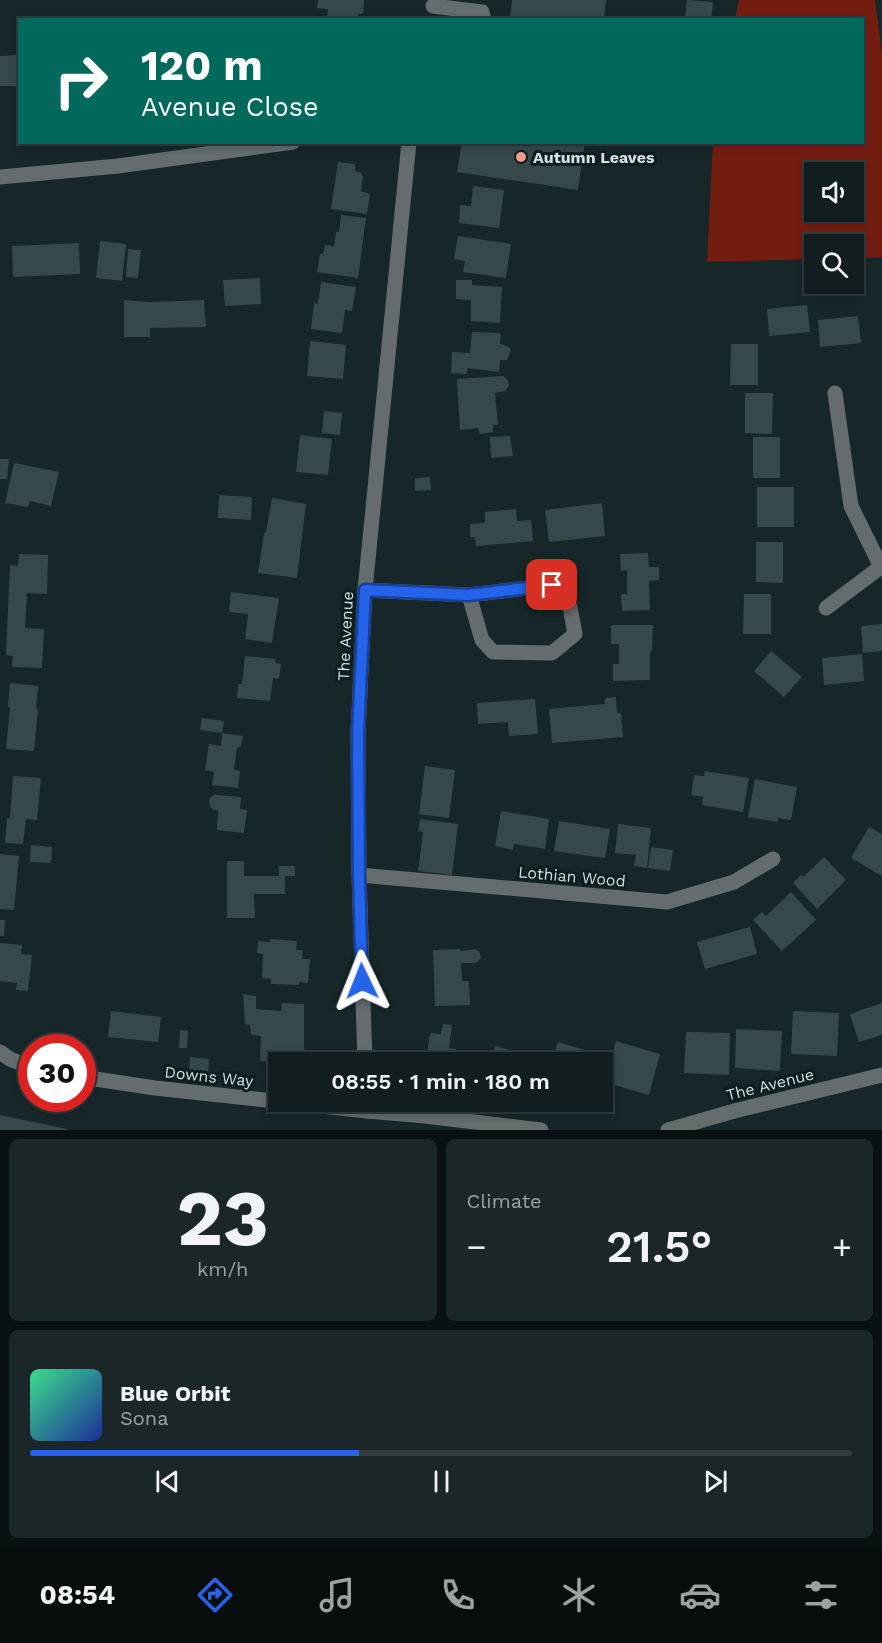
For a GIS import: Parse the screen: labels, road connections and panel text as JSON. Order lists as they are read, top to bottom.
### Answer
{
  "streets": {
    "street": ["The Avenue", "Lothian Wood", "Downs Way"]
  },
  "crossings": [
    ["The Avenue", "Lothian Wood"]
  ],
  "places": ["Autumn Leaves"],
  "page": {
    "turn": ["120 m", "Avenue Close"],
    "limit": "30",
    "trip": "08:55 · 1 min · 180 m",
    "tile": [
      ["23", "km/h"],
      "Climate"
    ],
    "heat": ["−", "21.5°", "+"],
    "song": ["Blue Orbit", "Sona"],
    "tabs": "08:54"
  }
}
